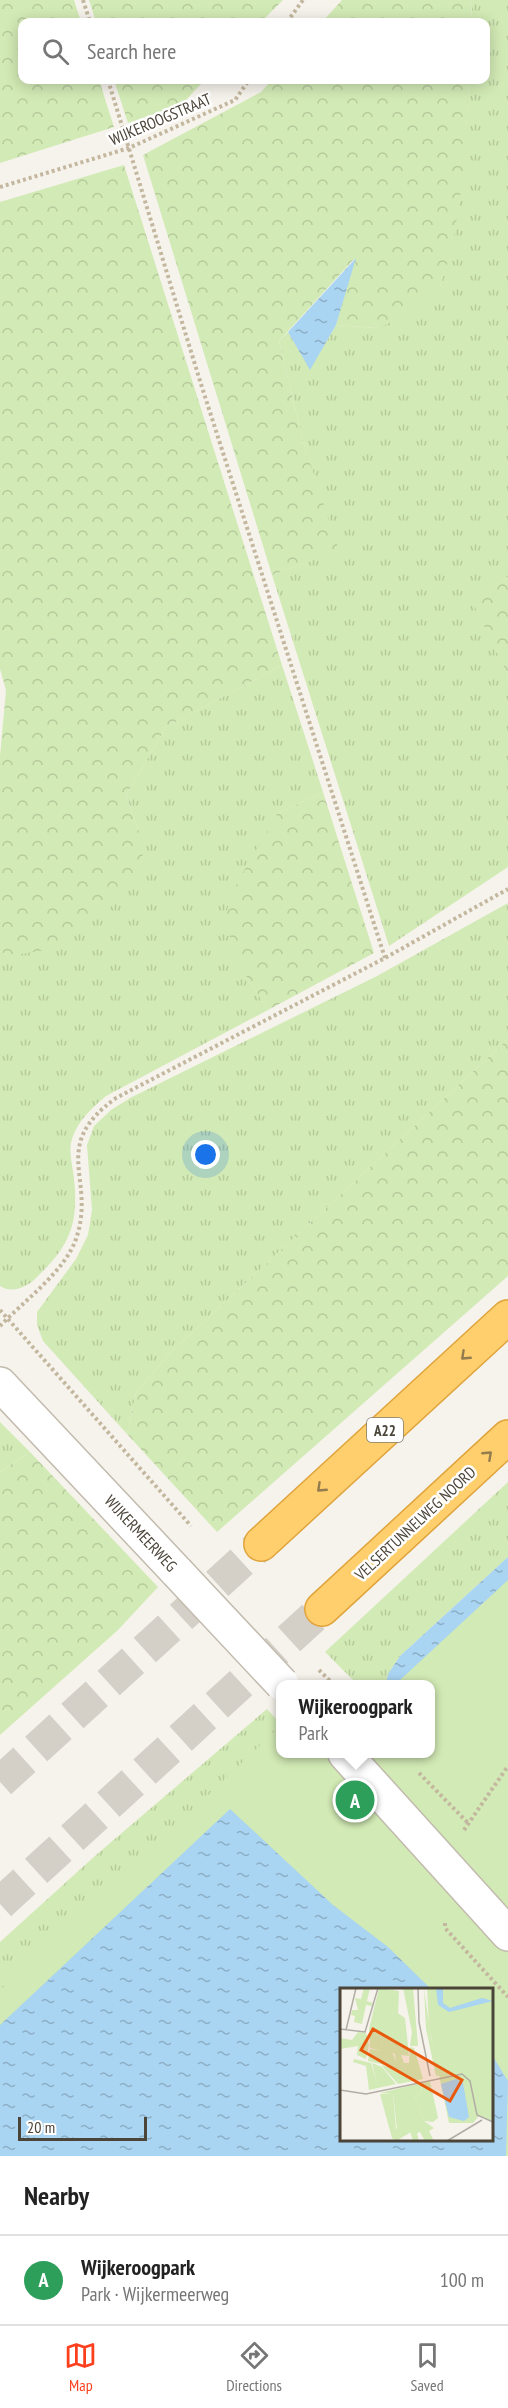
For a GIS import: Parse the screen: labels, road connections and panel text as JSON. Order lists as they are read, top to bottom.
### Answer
{
  "streets": {
    "highway": ["A22", "VELSERTUNNELWEG NOORD"],
    "street": ["WIJKERMEERWEG"],
    "path": ["WIJKEROOGSTRAAT"]
  },
  "scale_bar": "20 m",
  "page": {
    "search": "Search here",
    "popup": ["Wijkeroogpark", "Park"],
    "pins": "A",
    "scale": "20 m",
    "heading": "Nearby",
    "list": [
      {
        "mark": "A",
        "name": "Wijkeroogpark",
        "note": "Park · Wijkermeerweg",
        "value": "100 m"
      }
    ],
    "nav": ["Map", "Directions", "Saved"]
  }
}
